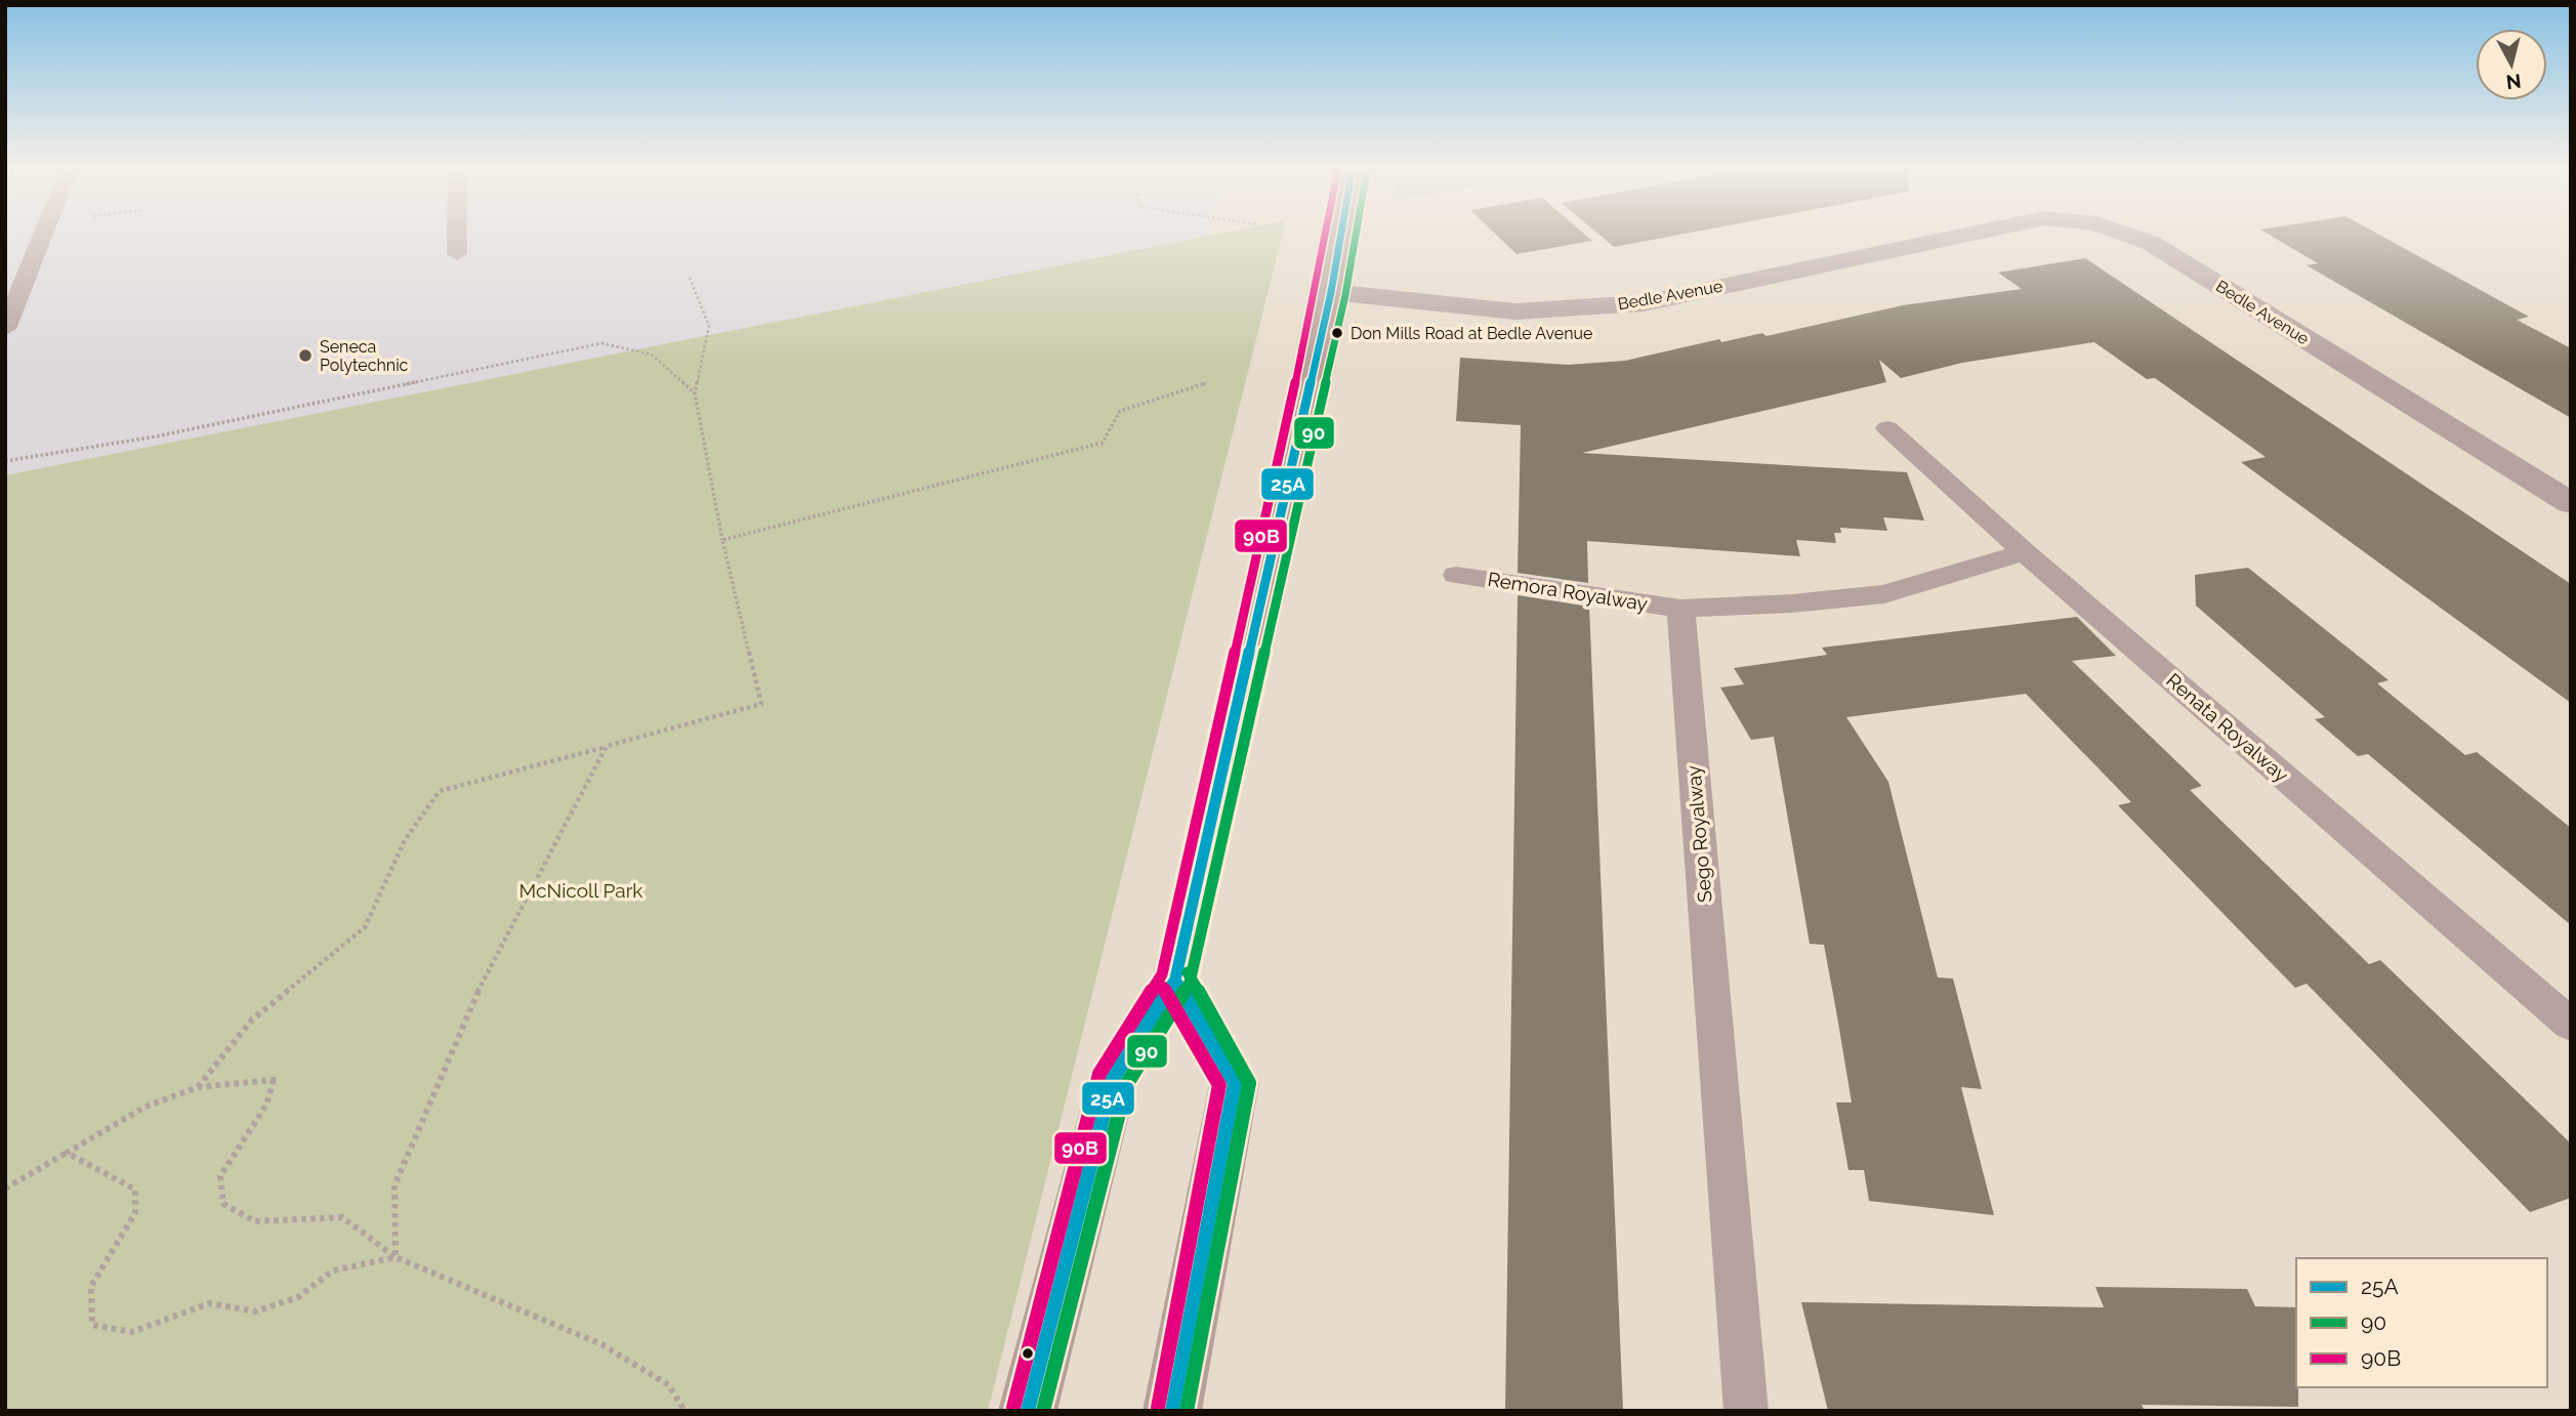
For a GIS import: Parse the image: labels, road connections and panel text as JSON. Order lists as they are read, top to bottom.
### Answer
{
  "streets": {
    "street": ["Bedle Avenue"],
    "lane": ["Remora Royalway", "Renata Royalway", "Sego Royalway"]
  },
  "crossings": [
    ["Remora Royalway", "Sego Royalway"]
  ],
  "parks": ["McNicoll Park"],
  "places": ["Don Mills Road at Bedle Avenue", "Seneca Polytechnic"],
  "lines": ["transit line 25A", "transit line 90", "transit line 90B"],
  "legend": ["25A", "90", "90B"],
  "north": "bottom"
}
